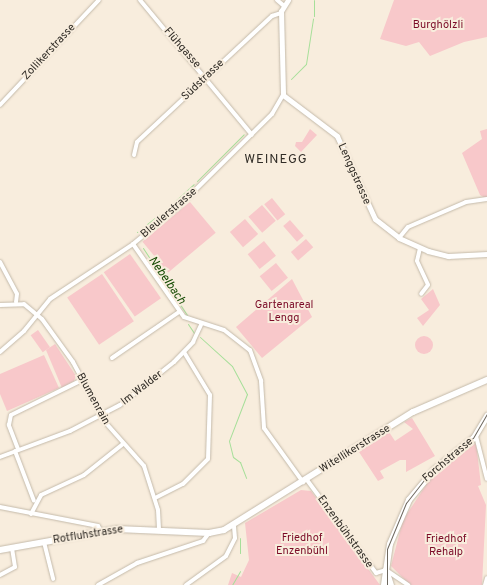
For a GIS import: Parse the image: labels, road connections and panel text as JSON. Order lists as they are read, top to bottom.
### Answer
{
  "streets": {
    "main road": ["Witellikerstrasse", "Forchstrasse", "Rotfluhstrasse"],
    "street": [
      "Flühgasse",
      "Zollikerstrasse",
      "Südstrasse",
      "Lenggstrasse",
      "Bleulerstrasse",
      "Im Walder",
      "Blumenrain",
      "Enzenbühlstrasse"
    ]
  },
  "crossings": [
    ["Flühgasse", "Südstrasse"],
    ["Flühgasse", "Bleulerstrasse"],
    ["Lenggstrasse", "Bleulerstrasse"],
    ["Bleulerstrasse", "Blumenrain"],
    ["Bleulerstrasse", "Enzenbühlstrasse"],
    ["Im Walder", "Blumenrain"],
    ["Im Walder", "Enzenbühlstrasse"],
    ["Blumenrain", "Rotfluhstrasse"],
    ["Witellikerstrasse", "Enzenbühlstrasse"],
    ["Witellikerstrasse", "Rotfluhstrasse"],
    ["Forchstrasse", "Enzenbühlstrasse"]
  ],
  "districts": ["WEINEGG"],
  "water": ["Nebelbach"],
  "parks": [
    "Burghölzli",
    "Gartenareal Lengg",
    "Friedhof Enzenbühl",
    "Friedhof Rehalp"
  ]
}
